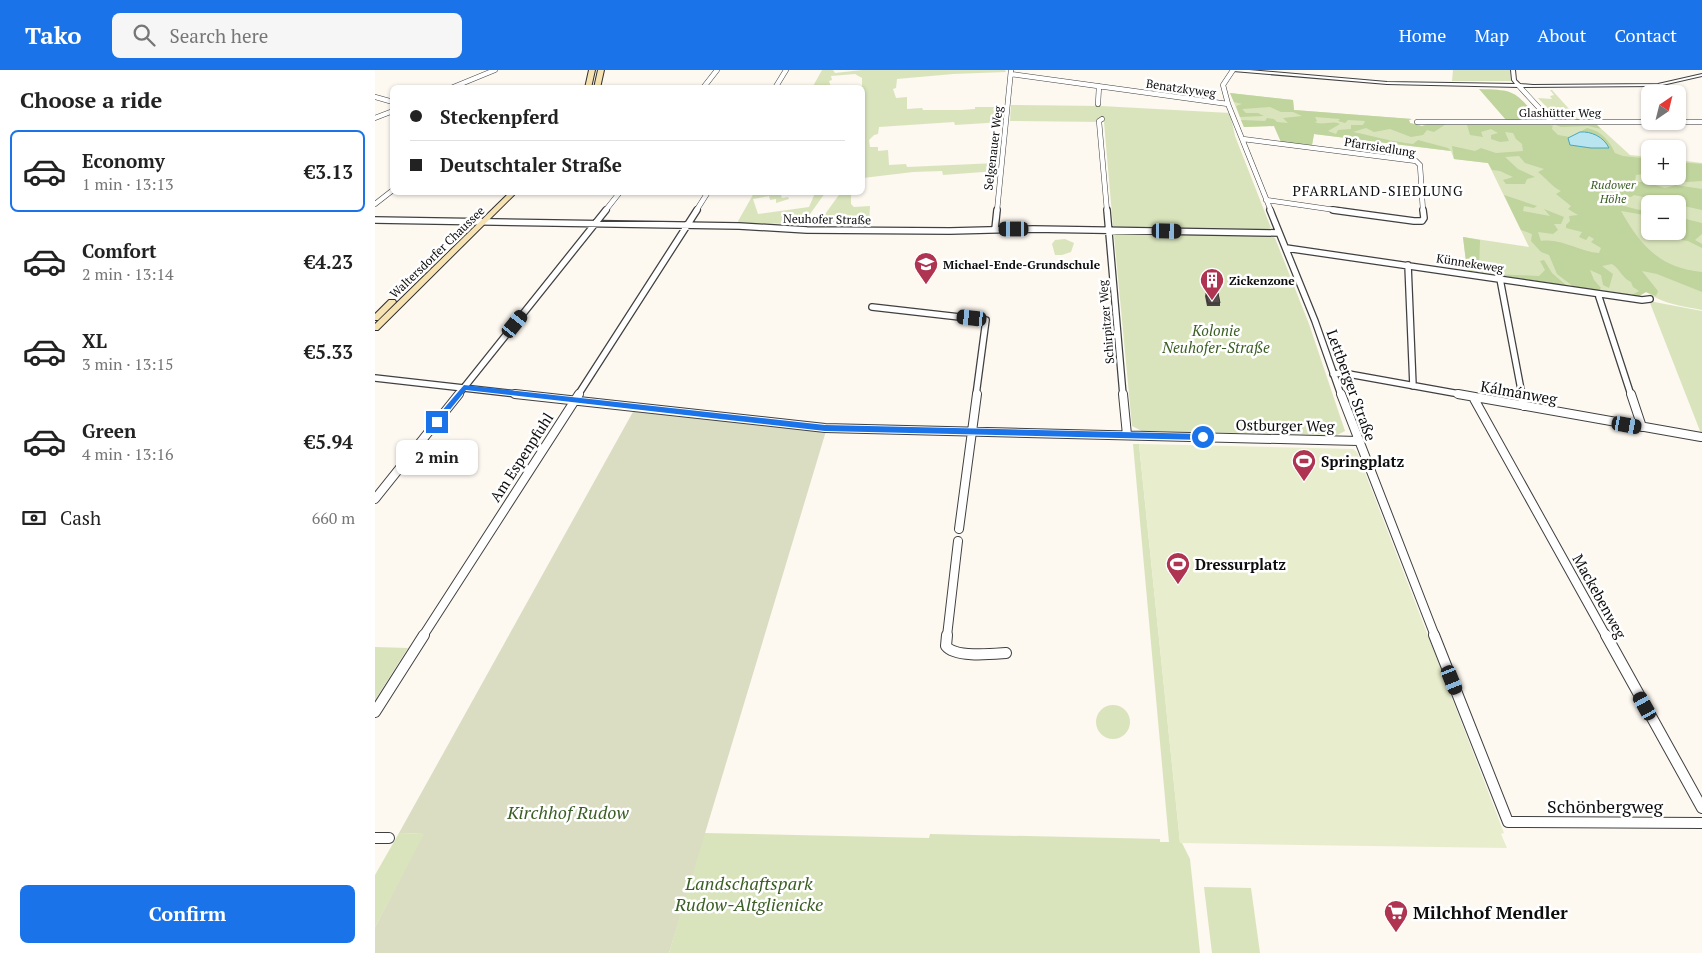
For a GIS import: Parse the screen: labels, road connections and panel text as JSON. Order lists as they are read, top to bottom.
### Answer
{
  "streets": {
    "main road": ["Waltersdorfer Chaussee"],
    "street": [
      "Benatzkyweg",
      "Glashütter Weg",
      "Pfarrsiedlung",
      "Selgenauer Weg",
      "Neuhofer Straße",
      "Künnekeweg",
      "Schirpitzer Weg",
      "Lettberger Straße",
      "Kálmánweg",
      "Ostburger Weg",
      "Am Espenpfuhl",
      "Mackebenweg",
      "Schönbergweg"
    ]
  },
  "crossings": [
    ["Benatzkyweg", "Selgenauer Weg"],
    ["Benatzkyweg", "Lettberger Straße"],
    ["Pfarrsiedlung", "Lettberger Straße"],
    ["Selgenauer Weg", "Neuhofer Straße"],
    ["Neuhofer Straße", "Waltersdorfer Chaussee"],
    ["Neuhofer Straße", "Schirpitzer Weg"],
    ["Neuhofer Straße", "Lettberger Straße"],
    ["Neuhofer Straße", "Am Espenpfuhl"],
    ["Künnekeweg", "Lettberger Straße"],
    ["Schirpitzer Weg", "Ostburger Weg"],
    ["Lettberger Straße", "Kálmánweg"],
    ["Lettberger Straße", "Ostburger Weg"],
    ["Lettberger Straße", "Schönbergweg"],
    ["Kálmánweg", "Mackebenweg"],
    ["Ostburger Weg", "Am Espenpfuhl"]
  ],
  "districts": ["PFARRLAND-SIEDLUNG"],
  "parks": [
    "Rudower Höhe",
    "Kolonie Neuhofer-Straße",
    "Kirchhof Rudow",
    "Landschaftspark Rudow-Altglienicke"
  ],
  "places": {
    "school or university": ["Michael-Ende-Grundschule"],
    "building": ["Zickenzone"],
    "sports": ["Springplatz", "Dressurplatz"],
    "supermarket": ["Milchhof Mendler"]
  },
  "north": "top right",
  "page": {
    "header": "Tako",
    "search": "Search here",
    "nav": [
      "Home",
      "Map",
      "About",
      "Contact"
    ],
    "heading": "Choose a ride",
    "map_buttons": ["+", "−"],
    "banner": ["Steckenpferd", "Deutschtaler Straße"],
    "list": [
      {
        "name": "Economy",
        "note": "1 min · 13:13",
        "value": "€3.13"
      },
      {
        "name": "Comfort",
        "note": "2 min · 13:14",
        "value": "€4.23"
      },
      {
        "name": "XL",
        "note": "3 min · 13:15",
        "value": "€5.33"
      },
      {
        "name": "Green",
        "note": "4 min · 13:16",
        "value": "€5.94"
      }
    ],
    "bubble": "2 min",
    "pay": ["Cash", "660 m"],
    "buttons": "Confirm"
  }
}
